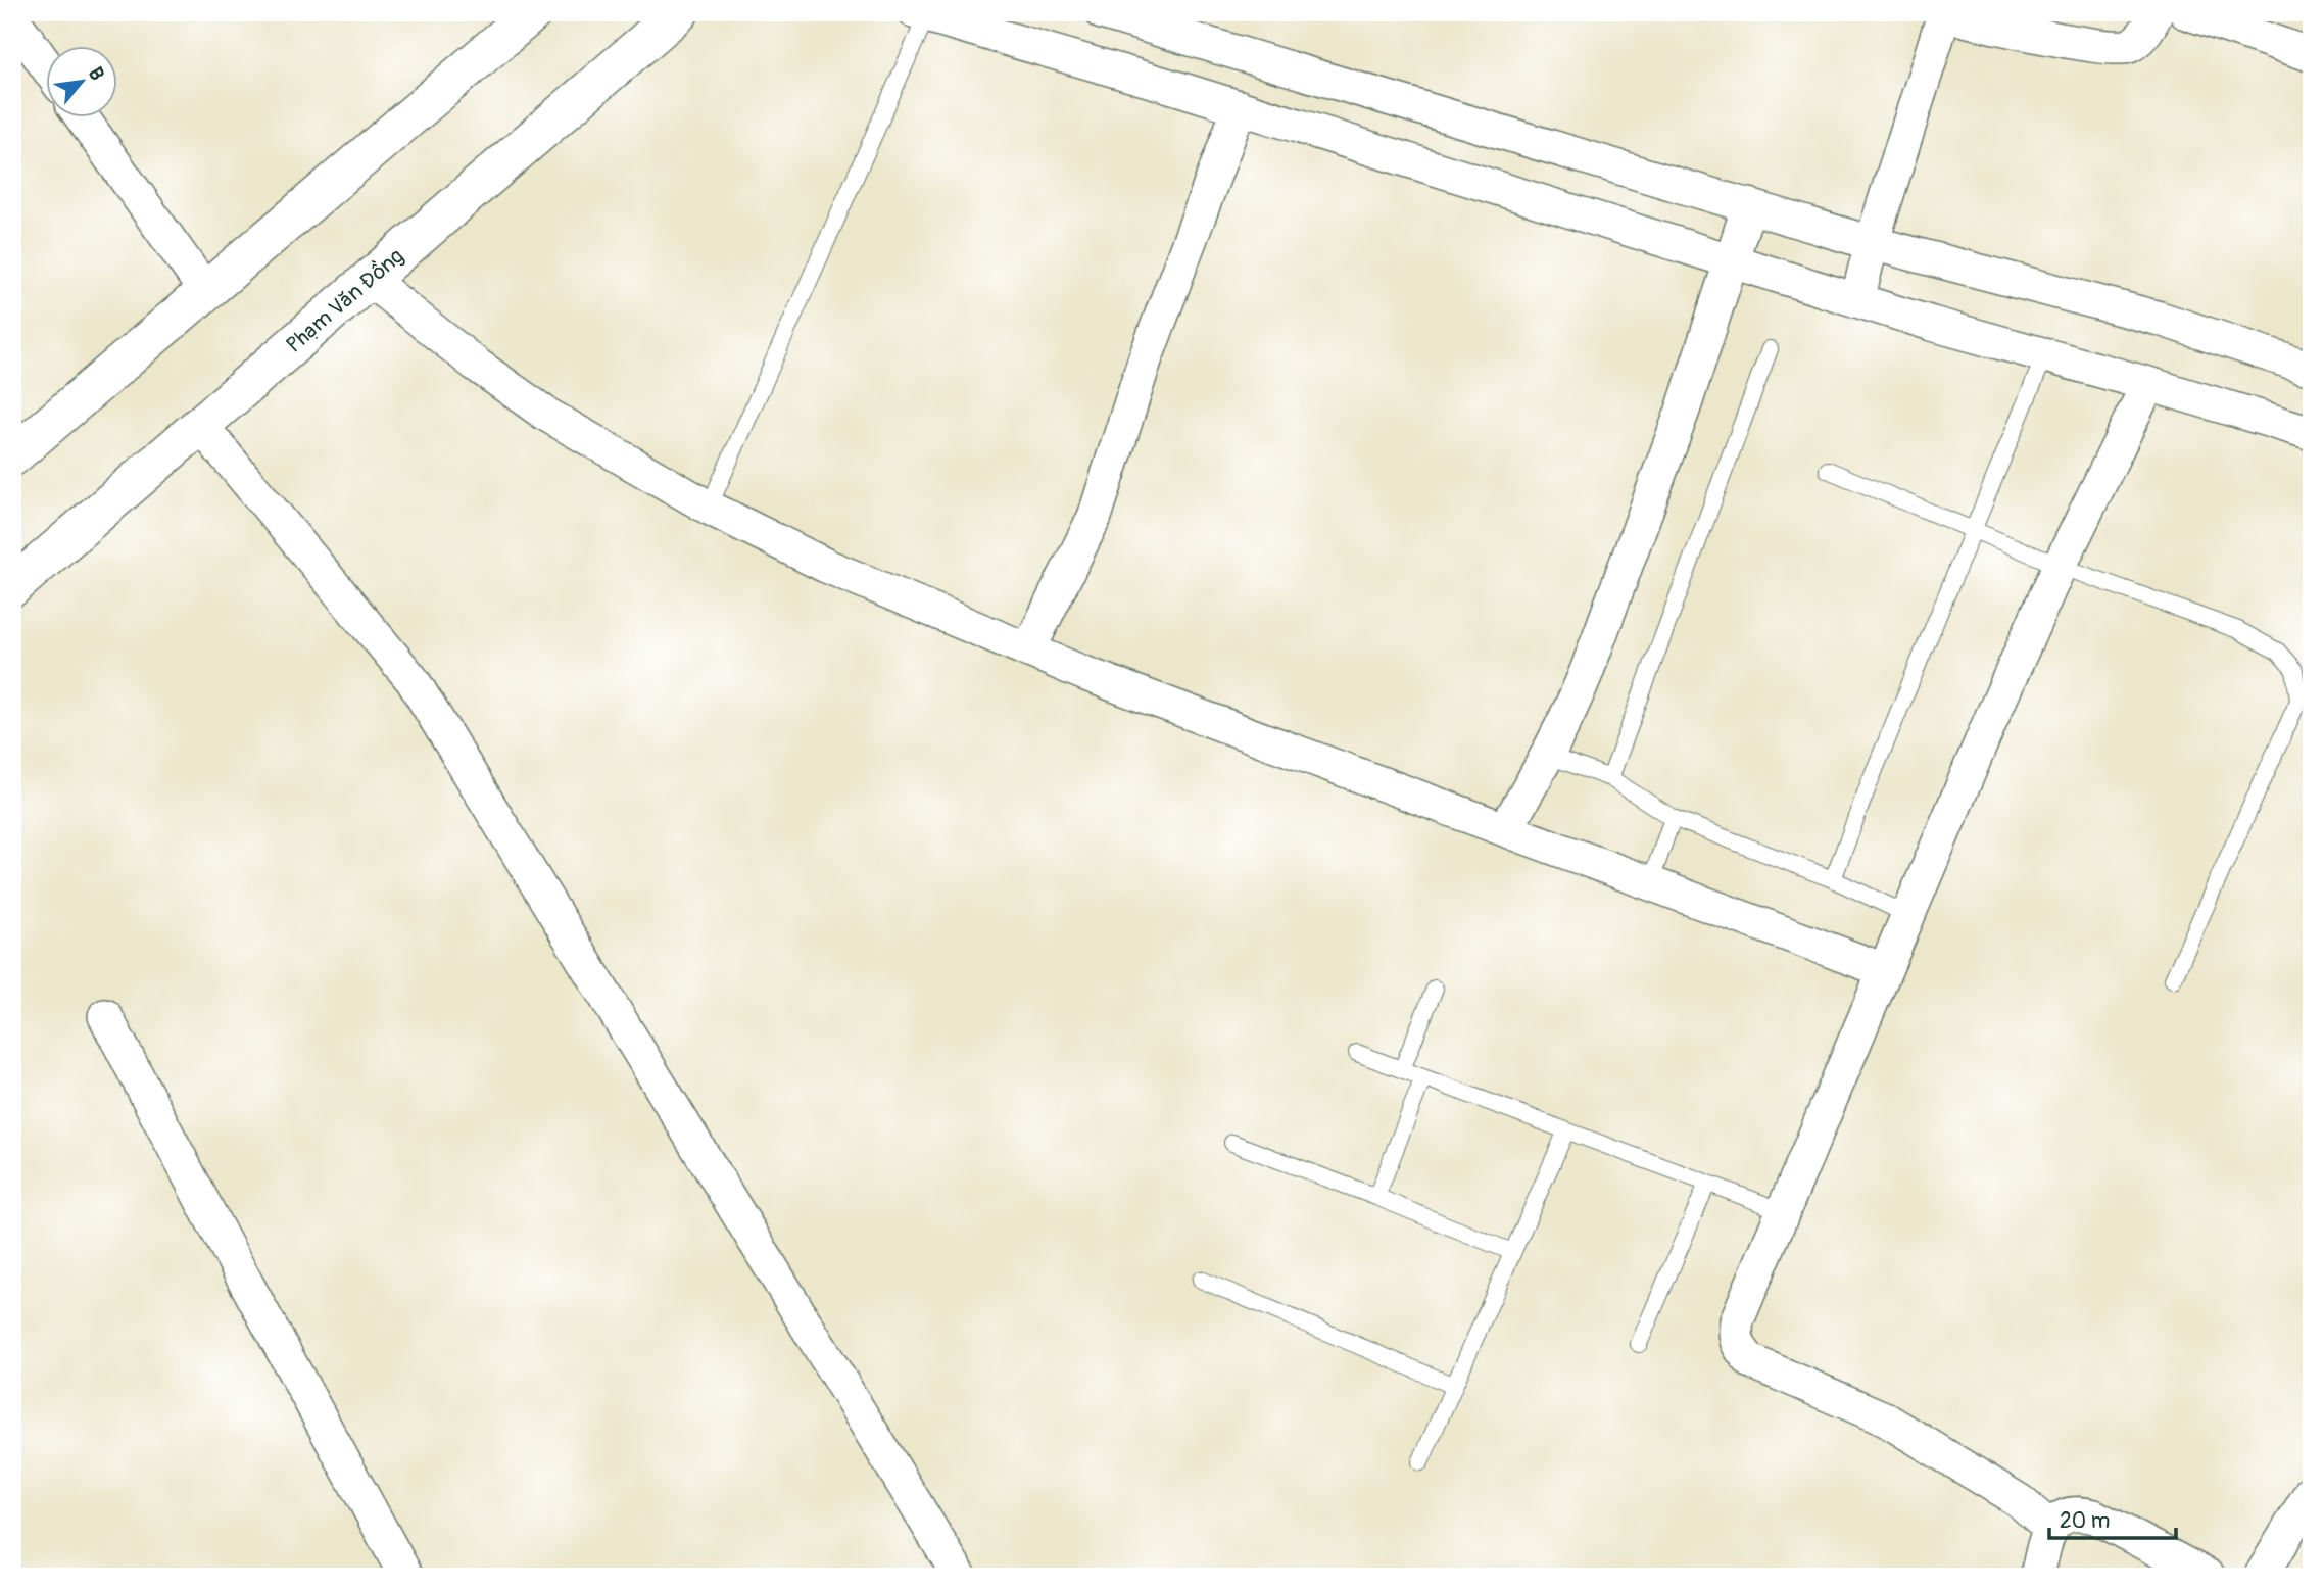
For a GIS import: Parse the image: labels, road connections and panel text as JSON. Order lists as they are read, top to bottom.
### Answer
{
  "streets": {
    "main road": ["Phạm Văn Đồng"]
  },
  "scale_bar": "20 m",
  "north": "top right"
}
